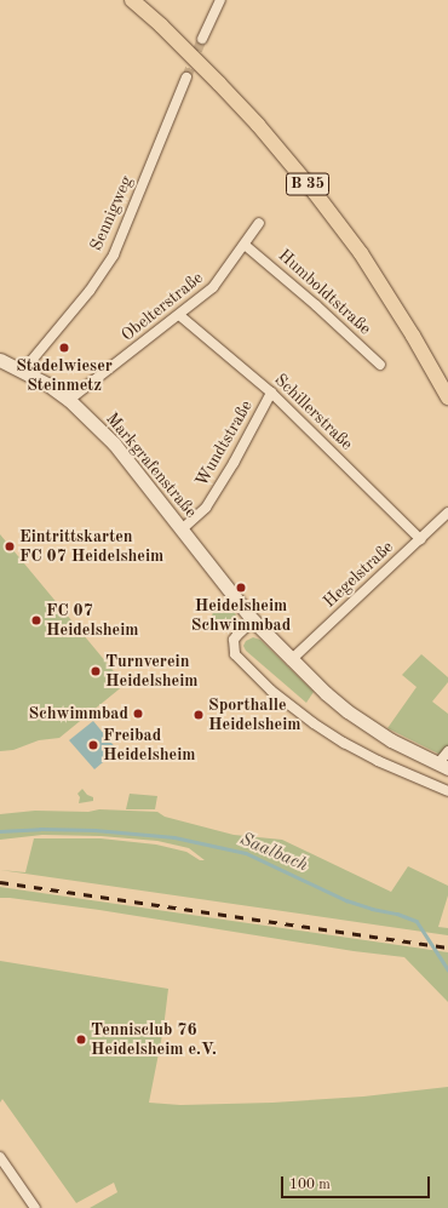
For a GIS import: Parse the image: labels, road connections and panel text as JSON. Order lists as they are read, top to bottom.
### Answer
{
  "streets": {
    "main road": ["B 35"],
    "street": [
      "Sennigweg",
      "Humboldtstraße",
      "Obelterstraße",
      "Schillerstraße",
      "Wundtstraße",
      "Markgrafenstraße",
      "Hegelstraße"
    ]
  },
  "crossings": [
    ["Sennigweg", "Markgrafenstraße"],
    ["Humboldtstraße", "Obelterstraße"],
    ["Obelterstraße", "Schillerstraße"],
    ["Obelterstraße", "Markgrafenstraße"],
    ["Schillerstraße", "Wundtstraße"],
    ["Schillerstraße", "Hegelstraße"],
    ["Wundtstraße", "Markgrafenstraße"],
    ["Markgrafenstraße", "Hegelstraße"]
  ],
  "water": ["Saalbach"],
  "places": [
    "Stadelwieser Steinmetz",
    "Eintrittskarten FC 07 Heidelsheim",
    "Heidelsheim Schwimmbad",
    "FC 07 Heidelsheim",
    "Turnverein Heidelsheim",
    "Schwimmbad",
    "Sporthalle Heidelsheim",
    "Freibad Heidelsheim",
    "Tennisclub 76 Heidelsheim e.V."
  ],
  "scale_bar": "100 m"
}
